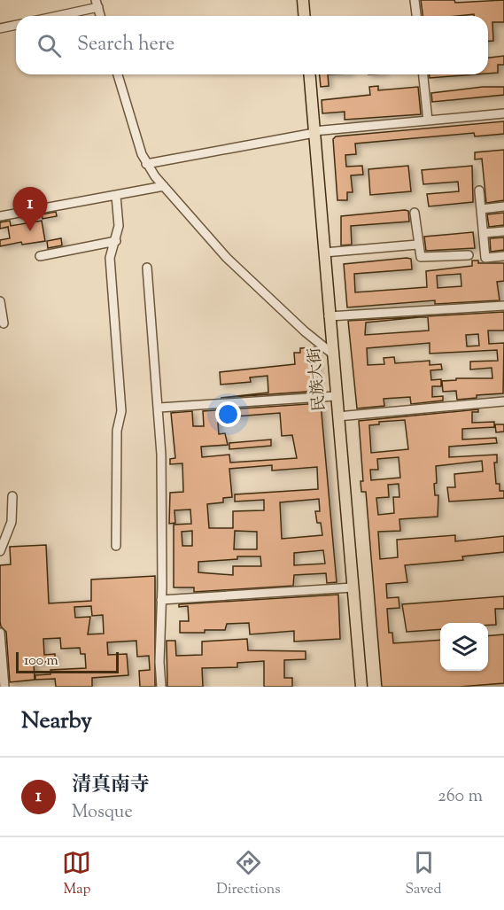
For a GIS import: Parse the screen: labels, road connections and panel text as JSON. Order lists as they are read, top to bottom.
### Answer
{
  "streets": {
    "main road": ["民族大街"]
  },
  "scale_bar": "100 m",
  "page": {
    "search": "Search here",
    "pins": "1",
    "scale": "100 m",
    "heading": "Nearby",
    "list": [
      {
        "mark": "1",
        "name": "清真南寺",
        "note": "Mosque",
        "value": "260 m"
      }
    ],
    "nav": ["Map", "Directions", "Saved"]
  }
}
